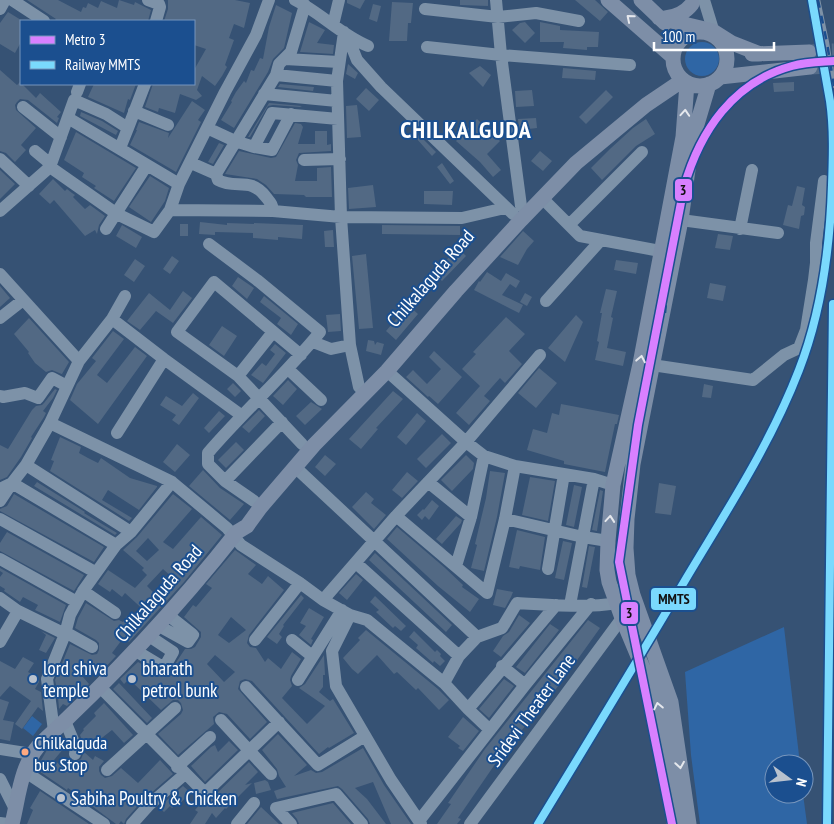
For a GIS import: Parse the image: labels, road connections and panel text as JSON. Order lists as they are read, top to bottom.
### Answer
{
  "streets": {
    "main road": ["Chilkalaguda Road"],
    "street": ["Sridevi Theater Lane"]
  },
  "districts": ["CHILKALGUDA"],
  "places": [
    "lord shiva temple",
    "bharath petrol bunk",
    "Chilkalguda bus Stop",
    "Sabiha Poultry & Chicken"
  ],
  "lines": ["rail line MMTS", "metro line 3"],
  "legend": ["Metro 3", "Railway MMTS"],
  "scale_bar": "100 m",
  "north": "right"
}
